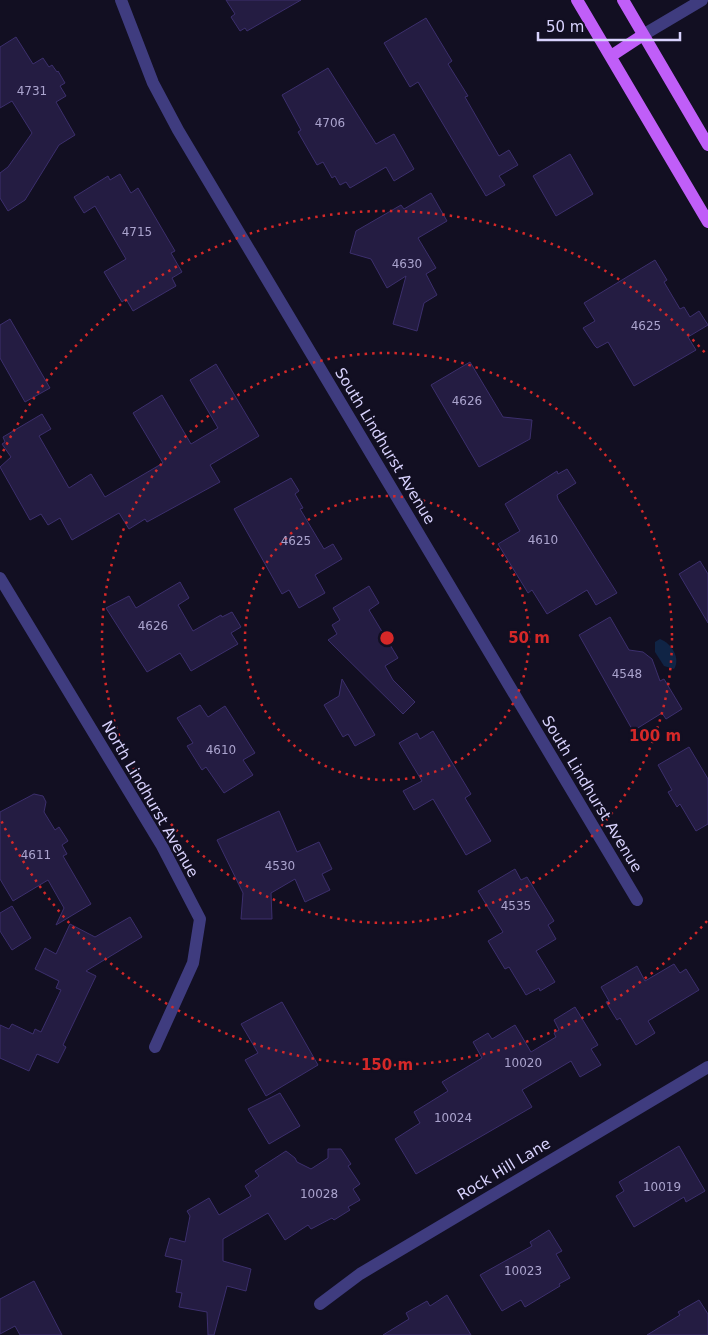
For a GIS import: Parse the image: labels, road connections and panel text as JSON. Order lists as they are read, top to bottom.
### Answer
{
  "streets": {
    "street": ["South Lindhurst Avenue", "North Lindhurst Avenue", "Rock Hill Lane"]
  },
  "house_numbers": [
    "4731",
    "4706",
    "4715",
    "4630",
    "4625",
    "4626",
    "4610",
    "4625",
    "4626",
    "4548",
    "4610",
    "4611",
    "4530",
    "4535",
    "10020",
    "10024",
    "10019",
    "10028",
    "10023"
  ],
  "scale_bar": "50 m",
  "rings": ["50 m", "100 m", "150 m"]
}
